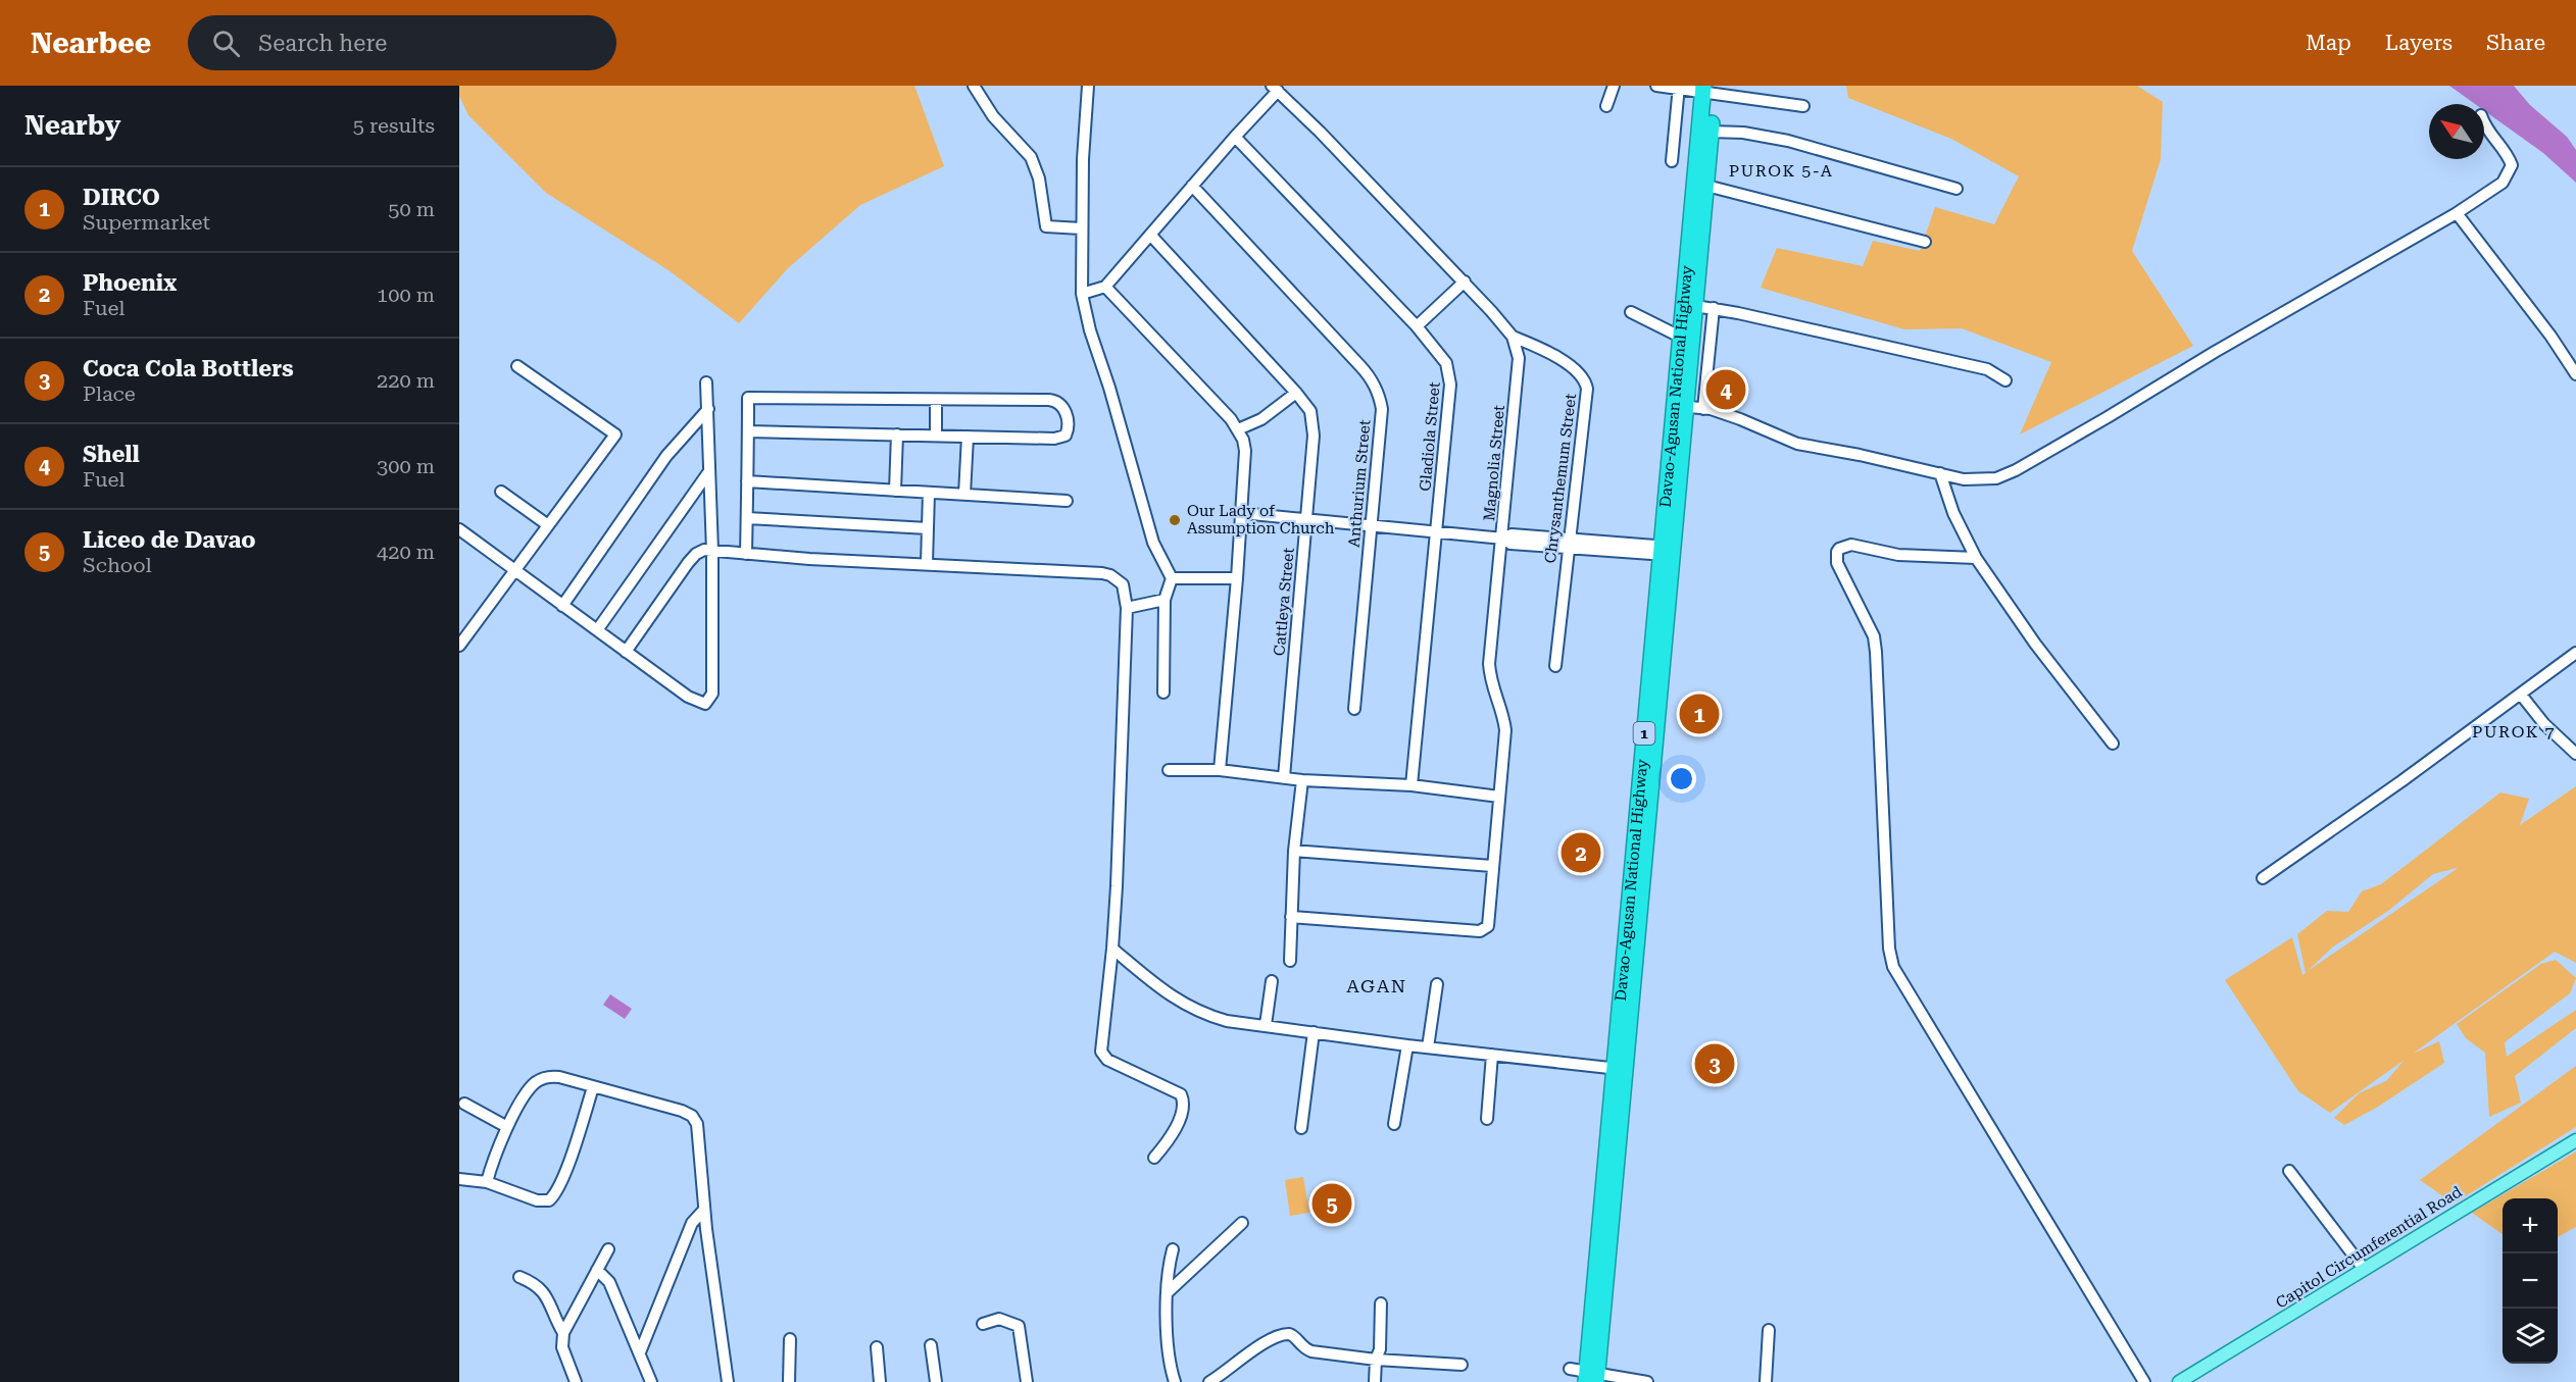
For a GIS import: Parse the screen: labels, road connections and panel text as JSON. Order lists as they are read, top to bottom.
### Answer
{
  "streets": {
    "highway": ["Davao-Agusan National Highway", "1"],
    "main road": ["Capitol Circumferential Road"],
    "street": [
      "Gladiola Street",
      "Magnolia Street",
      "Chrysanthemum Street",
      "Anthurium Street",
      "Cattleya Street"
    ]
  },
  "crossings": [
    ["Magnolia Street", "Chrysanthemum Street"]
  ],
  "districts": ["PUROK 5-A", "PUROK 7", "AGAN"],
  "places": ["Our Lady of Assumption Church"],
  "north": "top left",
  "page": {
    "header": "Nearbee",
    "search": "Search here",
    "nav": ["Map", "Layers", "Share"],
    "heading": ["Nearby", "5 results"],
    "list": [
      {
        "mark": "1",
        "name": "DIRCO",
        "note": "Supermarket",
        "value": "50 m"
      },
      {
        "mark": "2",
        "name": "Phoenix",
        "note": "Fuel",
        "value": "100 m"
      },
      {
        "mark": "3",
        "name": "Coca Cola Bottlers",
        "note": "Place",
        "value": "220 m"
      },
      {
        "mark": "4",
        "name": "Shell",
        "note": "Fuel",
        "value": "300 m"
      },
      {
        "mark": "5",
        "name": "Liceo de Davao",
        "note": "School",
        "value": "420 m"
      }
    ],
    "pins": [
      "4",
      "1",
      "2",
      "3",
      "5"
    ],
    "map_buttons": ["+", "−"]
  }
}
